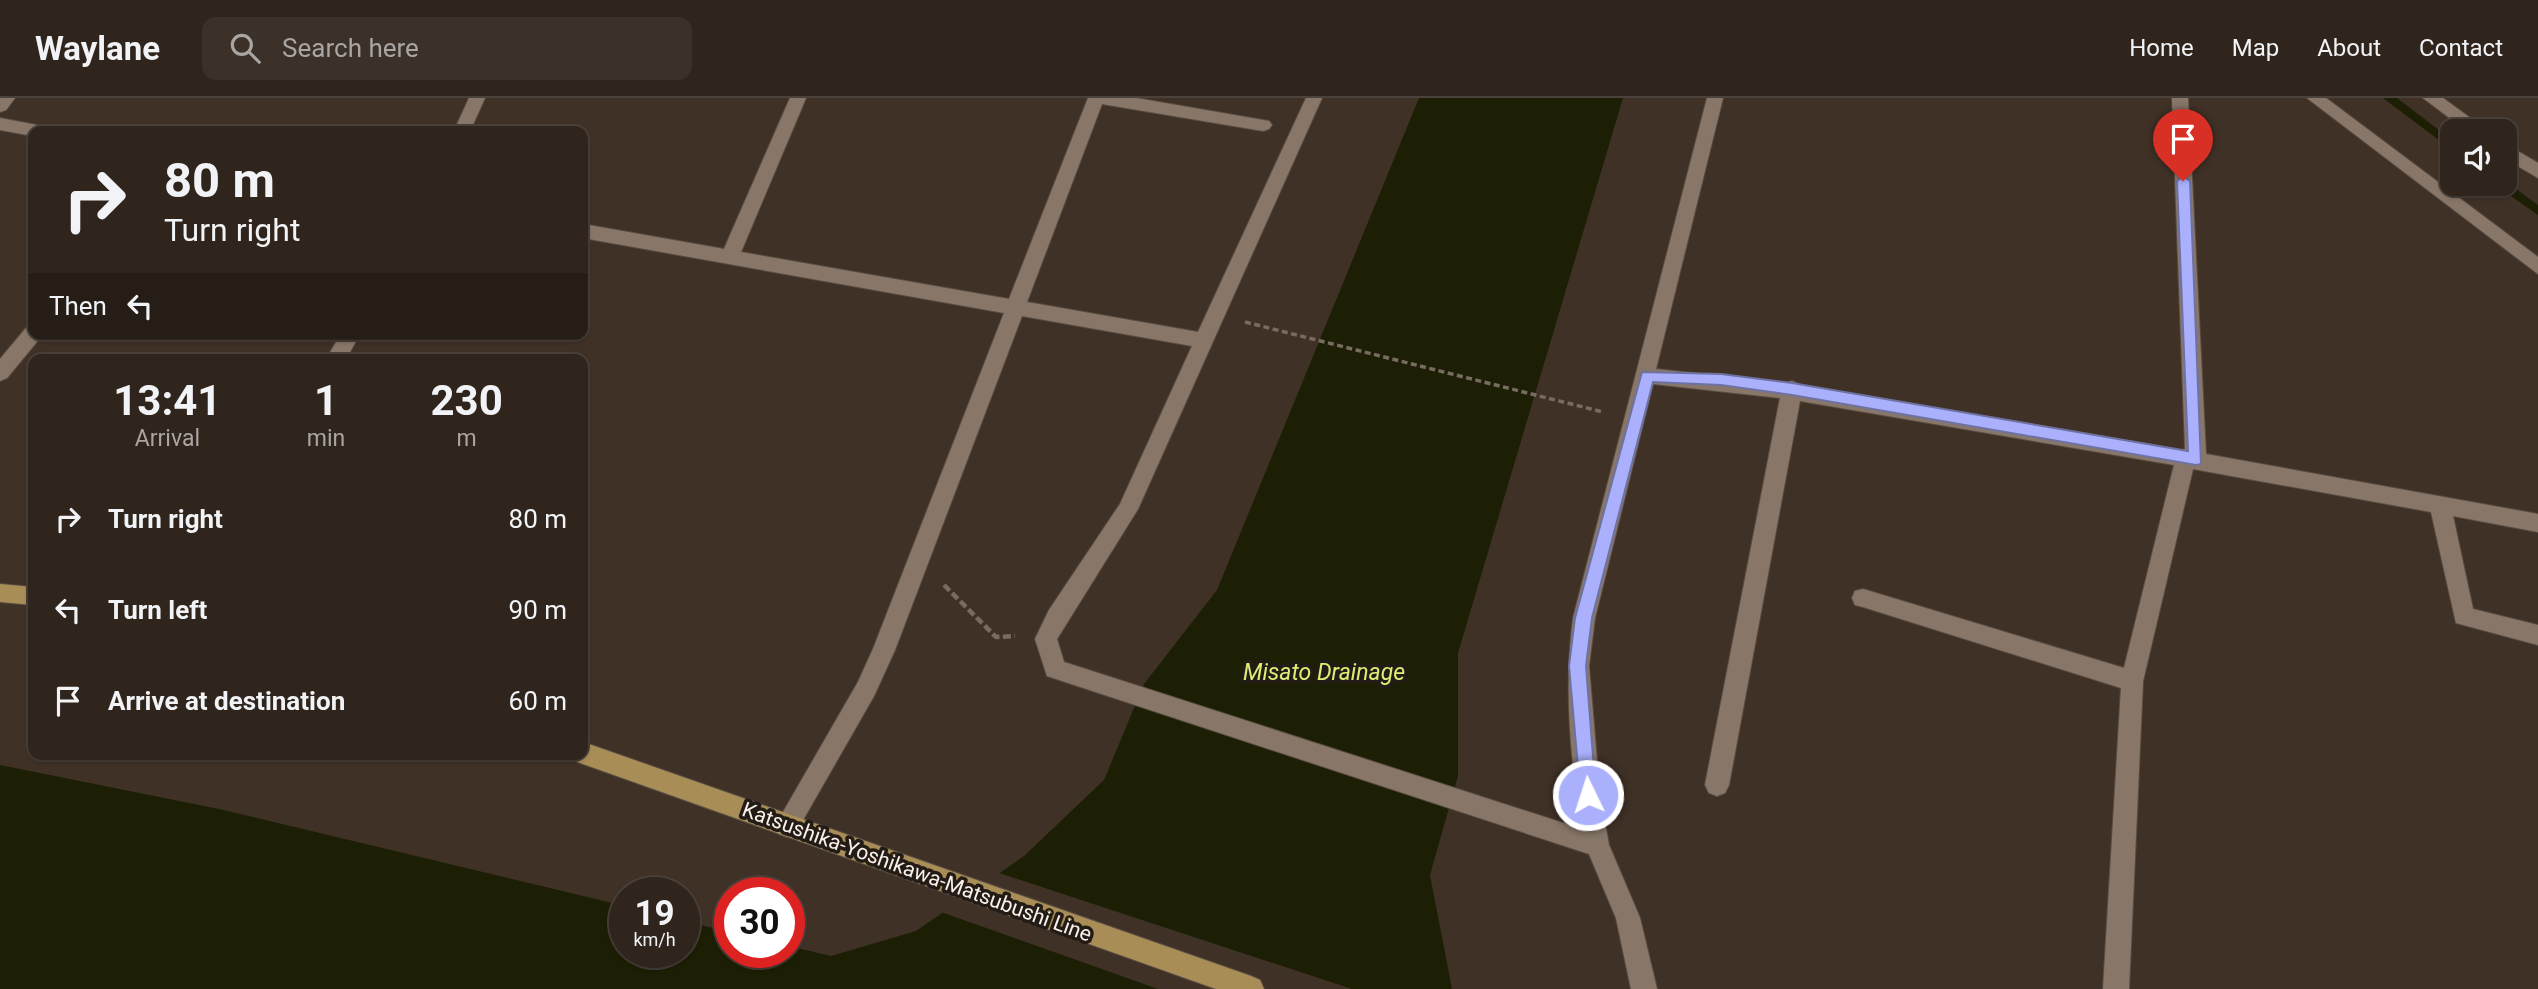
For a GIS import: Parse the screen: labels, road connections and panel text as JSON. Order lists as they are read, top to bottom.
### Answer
{
  "streets": {
    "main road": ["Katsushika-Yoshikawa-Matsubushi Line"]
  },
  "water": ["Misato Drainage"],
  "page": {
    "header": "Waylane",
    "search": "Search here",
    "nav": [
      "Home",
      "Map",
      "About",
      "Contact"
    ],
    "turn": ["80 m", "Turn right"],
    "then": "Then",
    "eta": [
      "13:41",
      "Arrival",
      "1",
      "min",
      "230",
      "m"
    ],
    "list": [
      {
        "name": "Turn right",
        "value": "80 m"
      },
      {
        "name": "Turn left",
        "value": "90 m"
      },
      {
        "name": "Arrive at destination",
        "value": "60 m"
      }
    ],
    "speed": "19 km/h",
    "limit": "30"
  }
}
